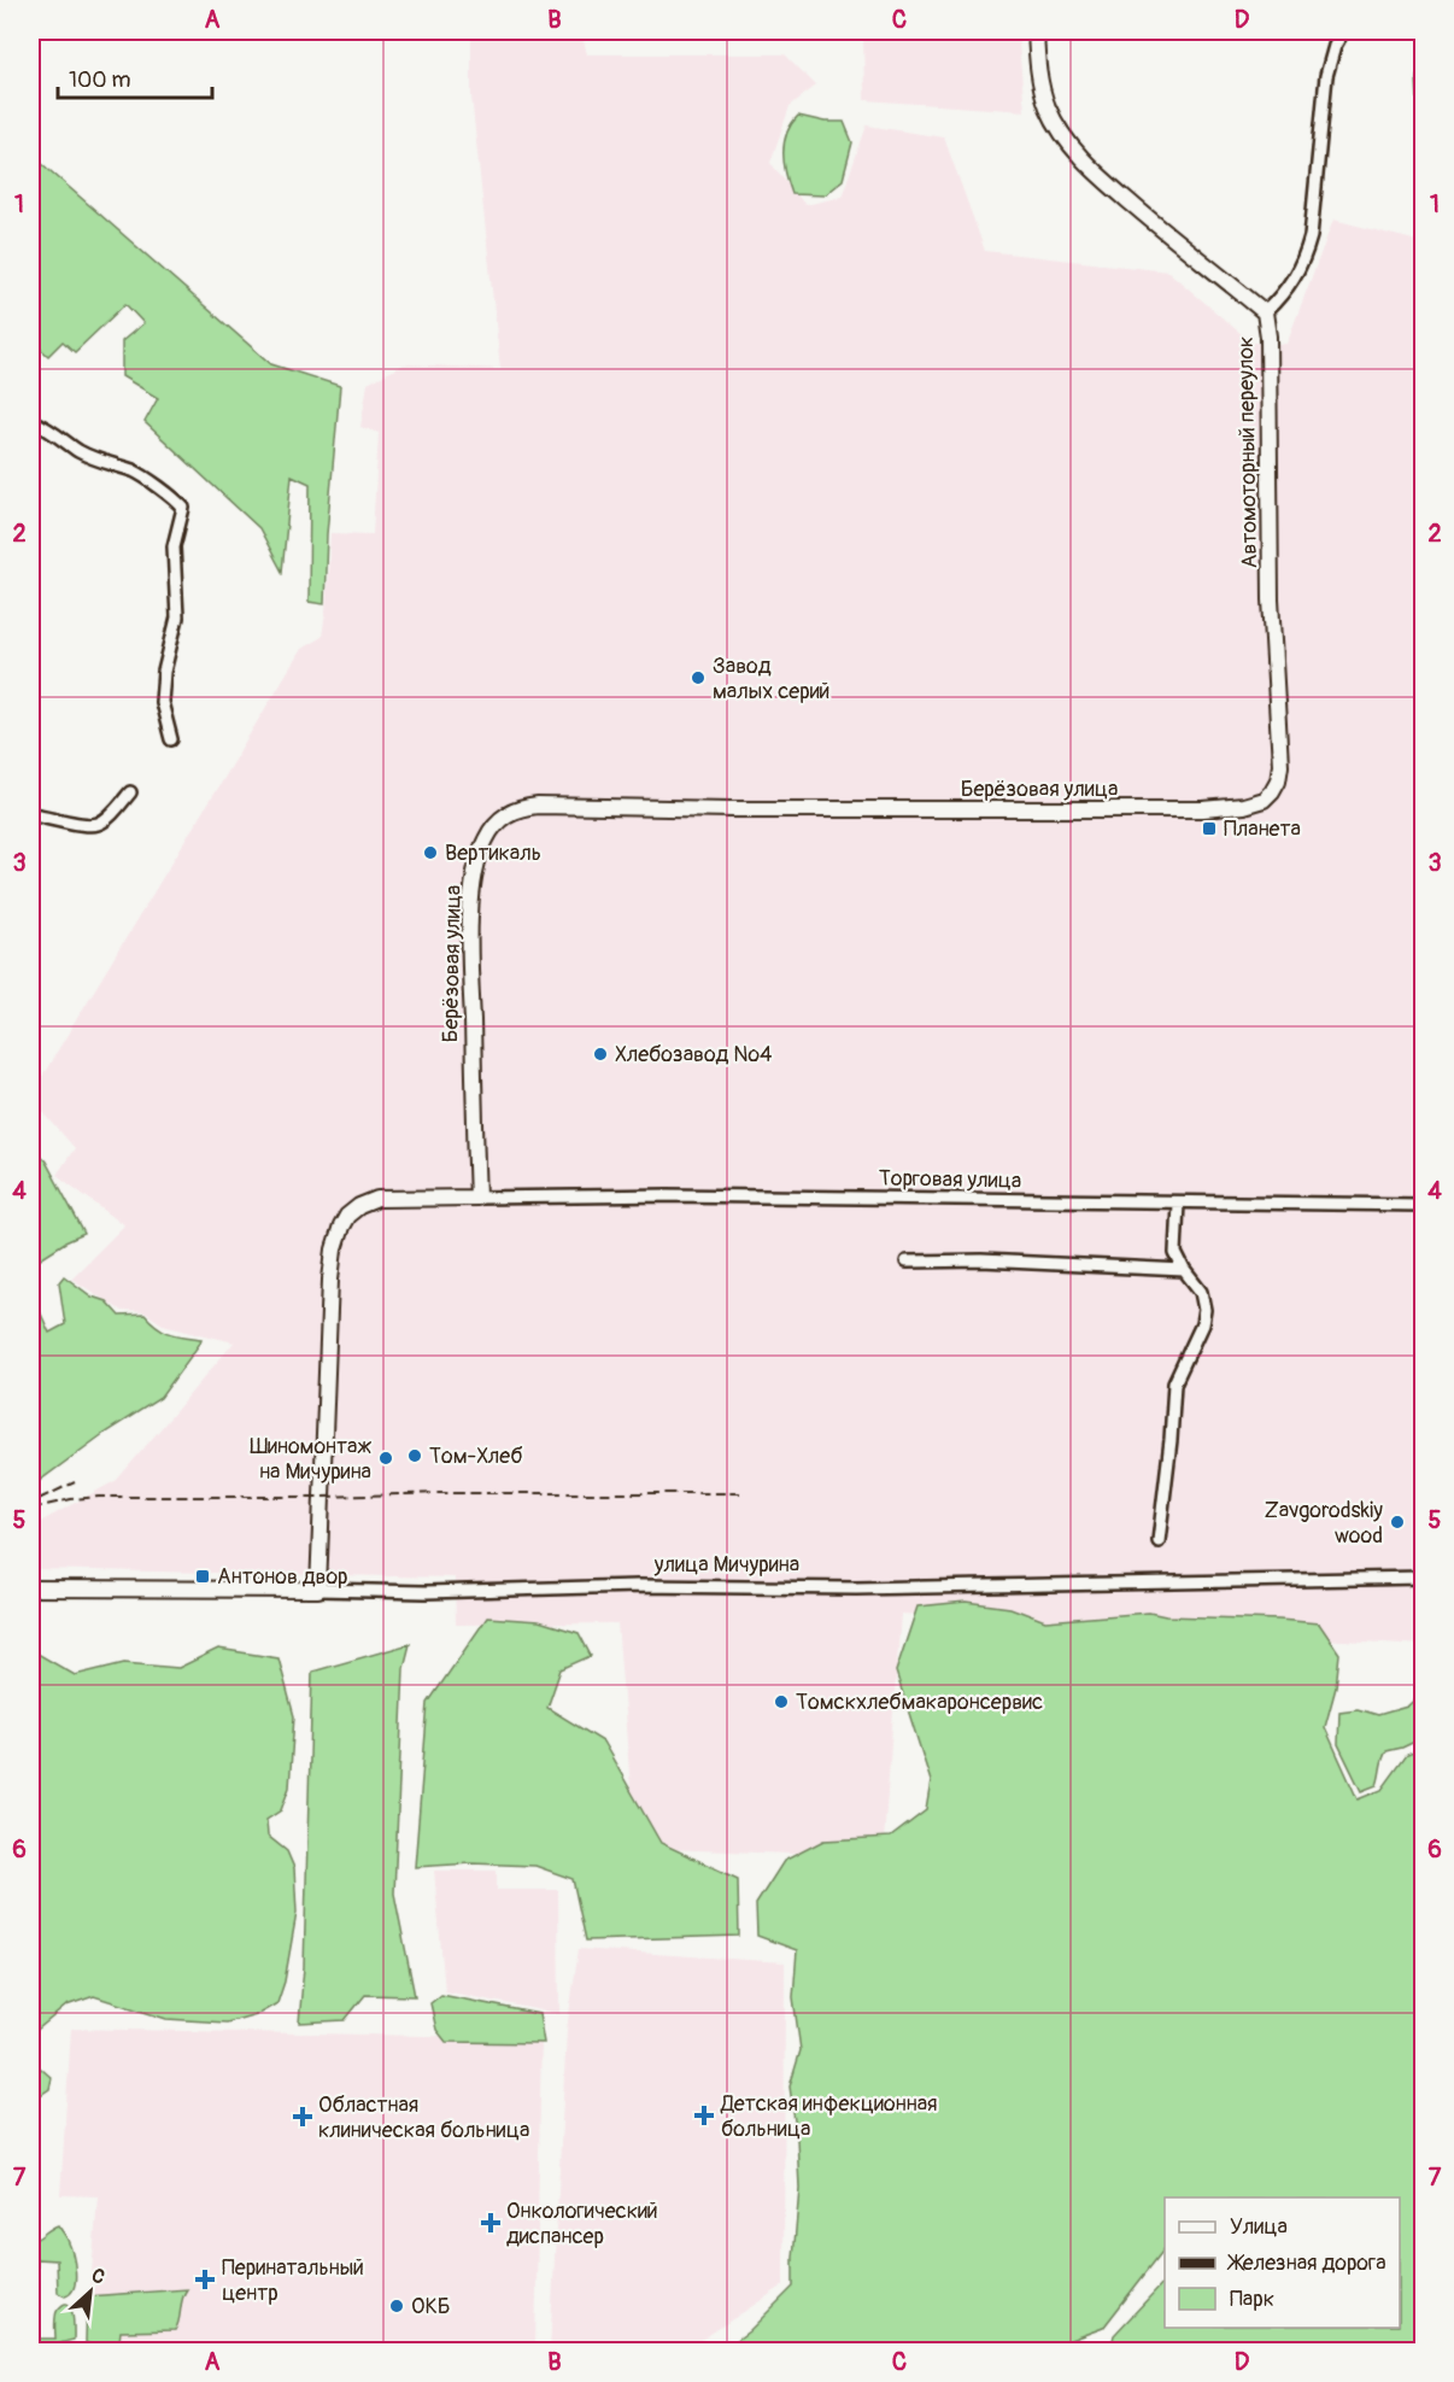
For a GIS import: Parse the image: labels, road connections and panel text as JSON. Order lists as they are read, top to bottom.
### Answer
{
  "streets": {
    "street": [
      "Автомоторный переулок",
      "Берёзовая улица",
      "Торговая улица",
      "улица Мичурина"
    ]
  },
  "crossings": [
    ["Автомоторный переулок", "Берёзовая улица"],
    ["Берёзовая улица", "Торговая улица"]
  ],
  "places": {
    "other": [
      "Завод малых серий",
      "Вертикаль",
      "Хлебозавод №4",
      "Том-Хлеб",
      "Шиномонтаж на Мичурина",
      "Zavgorodskiy wood",
      "Томскхлебмакаронсервис",
      "ОКБ"
    ],
    "transit": ["Планета", "Антонов двор"],
    "health": [
      "Детская инфекционная больница",
      "Областная клиническая больница",
      "Онкологический диспансер",
      "Перинатальный центр"
    ]
  },
  "legend": ["Улица", "Железная дорога", "Парк"],
  "scale_bar": "100 m",
  "north": "top right",
  "grid": {
    "columns": [
      "A",
      "B",
      "C",
      "D"
    ],
    "rows": [
      "1",
      "2",
      "3",
      "4",
      "5",
      "6",
      "7"
    ]
  }
}
